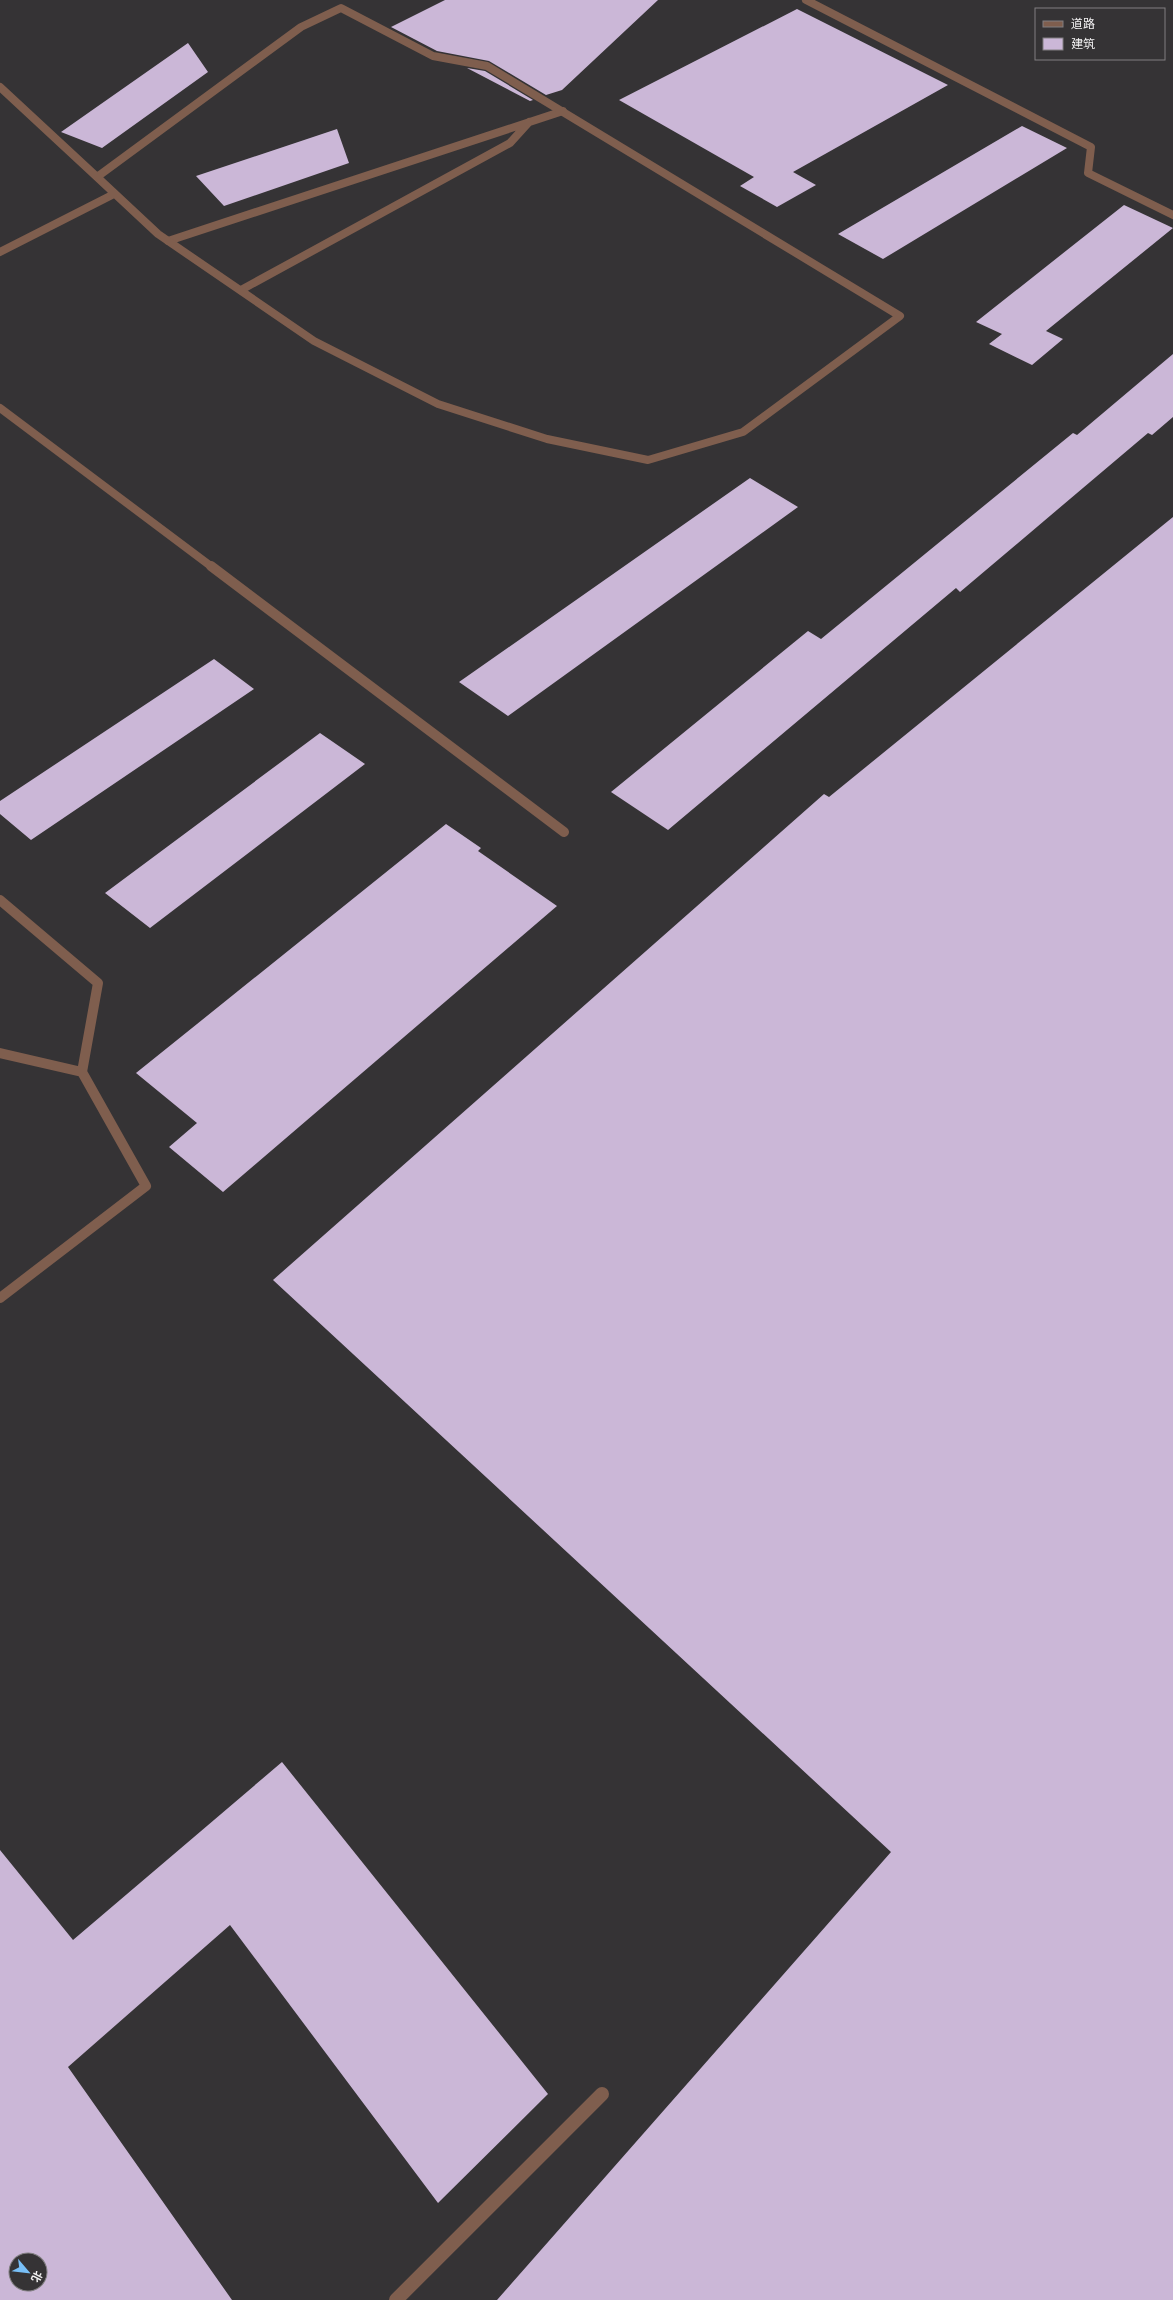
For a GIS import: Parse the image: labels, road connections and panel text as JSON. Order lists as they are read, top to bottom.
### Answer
{
  "legend": ["道路", "建筑"],
  "north": "bottom right"
}
